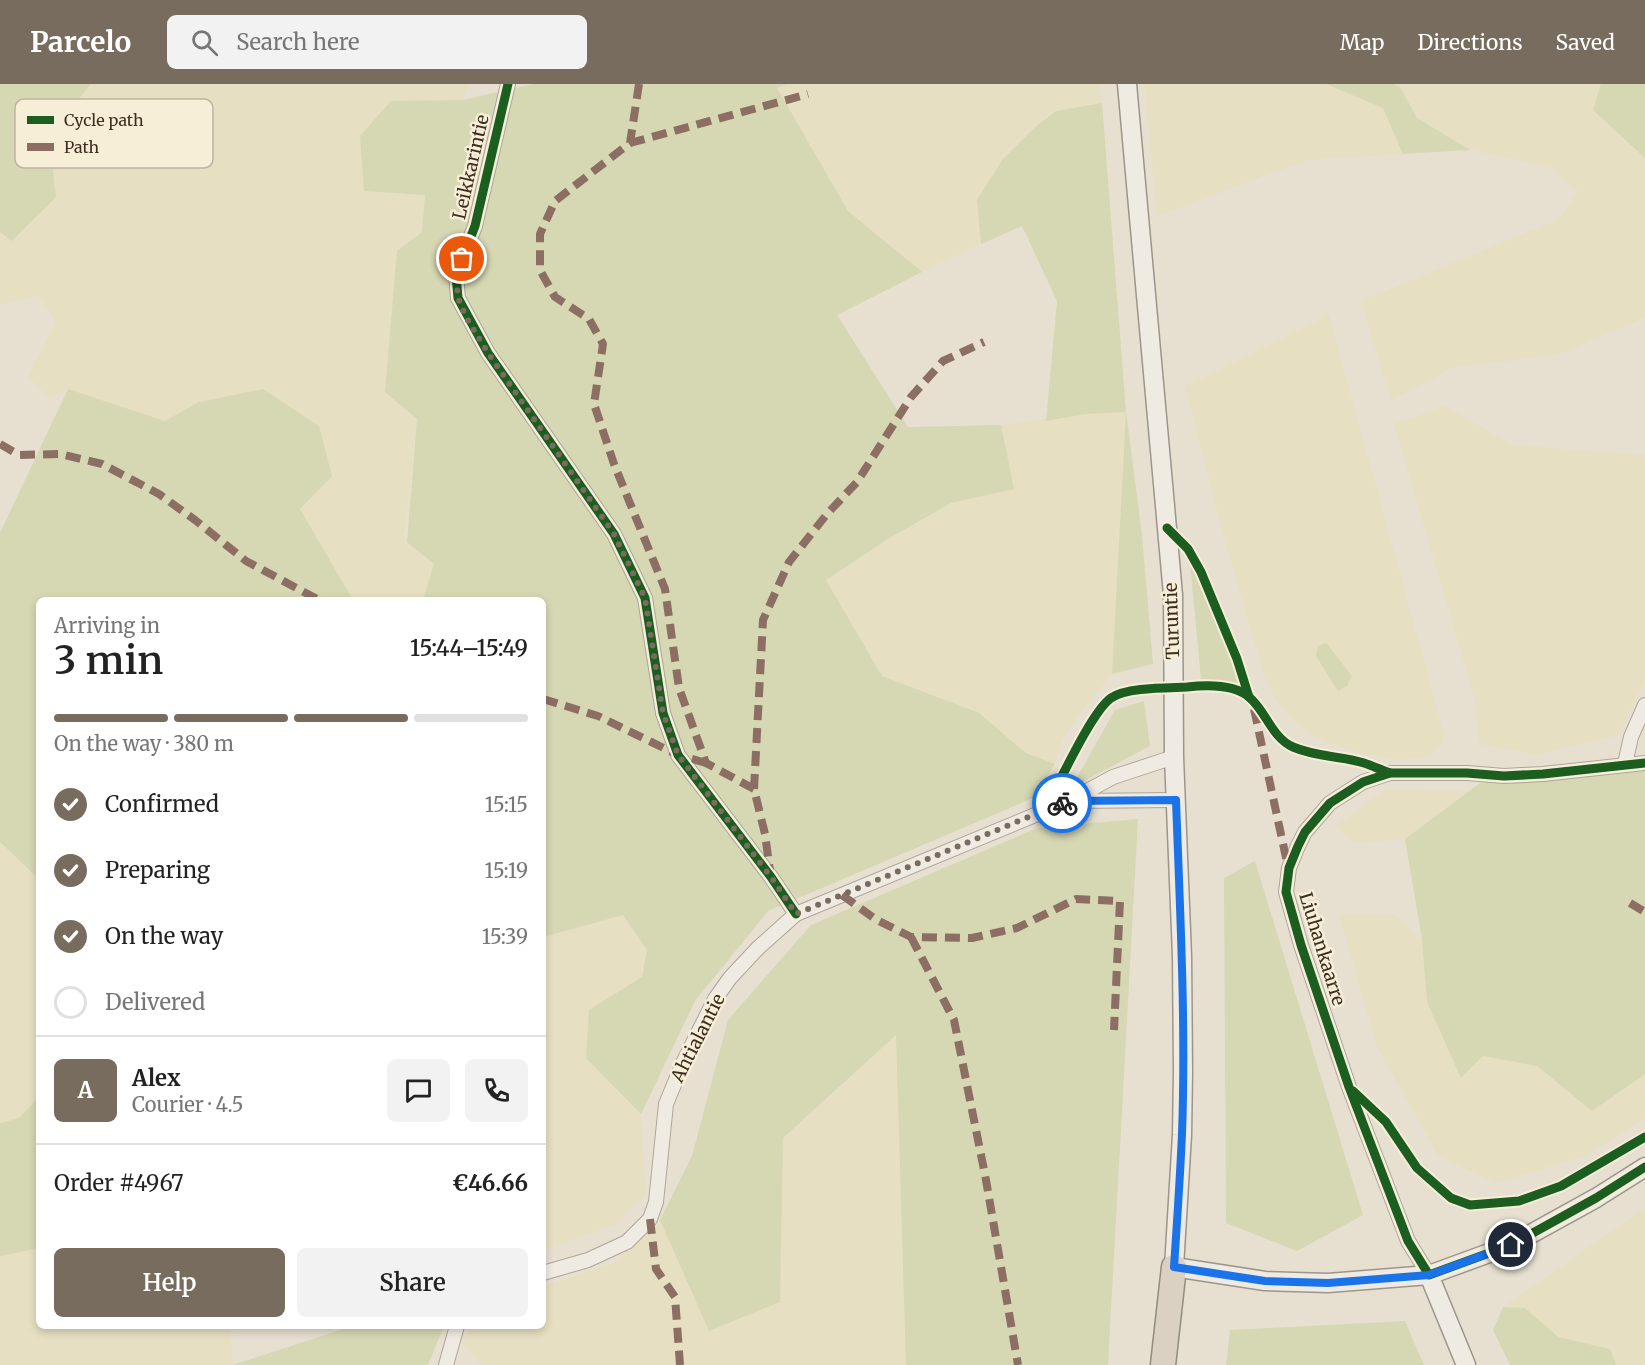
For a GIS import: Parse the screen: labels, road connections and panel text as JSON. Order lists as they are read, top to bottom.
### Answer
{
  "streets": {
    "main road": ["Turuntie"],
    "street": ["Leikkarintie", "Liuhankaarre", "Ahtialantie"]
  },
  "crossings": [
    ["Leikkarintie", "Ahtialantie"],
    ["Turuntie", "Ahtialantie"]
  ],
  "legend": ["Cycle path", "Path"],
  "page": {
    "header": "Parcelo",
    "search": "Search here",
    "nav": ["Map", "Directions", "Saved"],
    "heading": ["3 min", "Arriving in", "15:44–15:49"],
    "panel": [
      "Alex",
      "Courier · 4.5",
      "Order #4967",
      "€46.66"
    ],
    "bar": "On the way · 380 m",
    "list": [
      ["Confirmed", "15:15"],
      ["Preparing", "15:19"],
      ["On the way", "15:39"],
      "Delivered"
    ],
    "round": "A",
    "buttons": ["Help", "Share"]
  }
}
